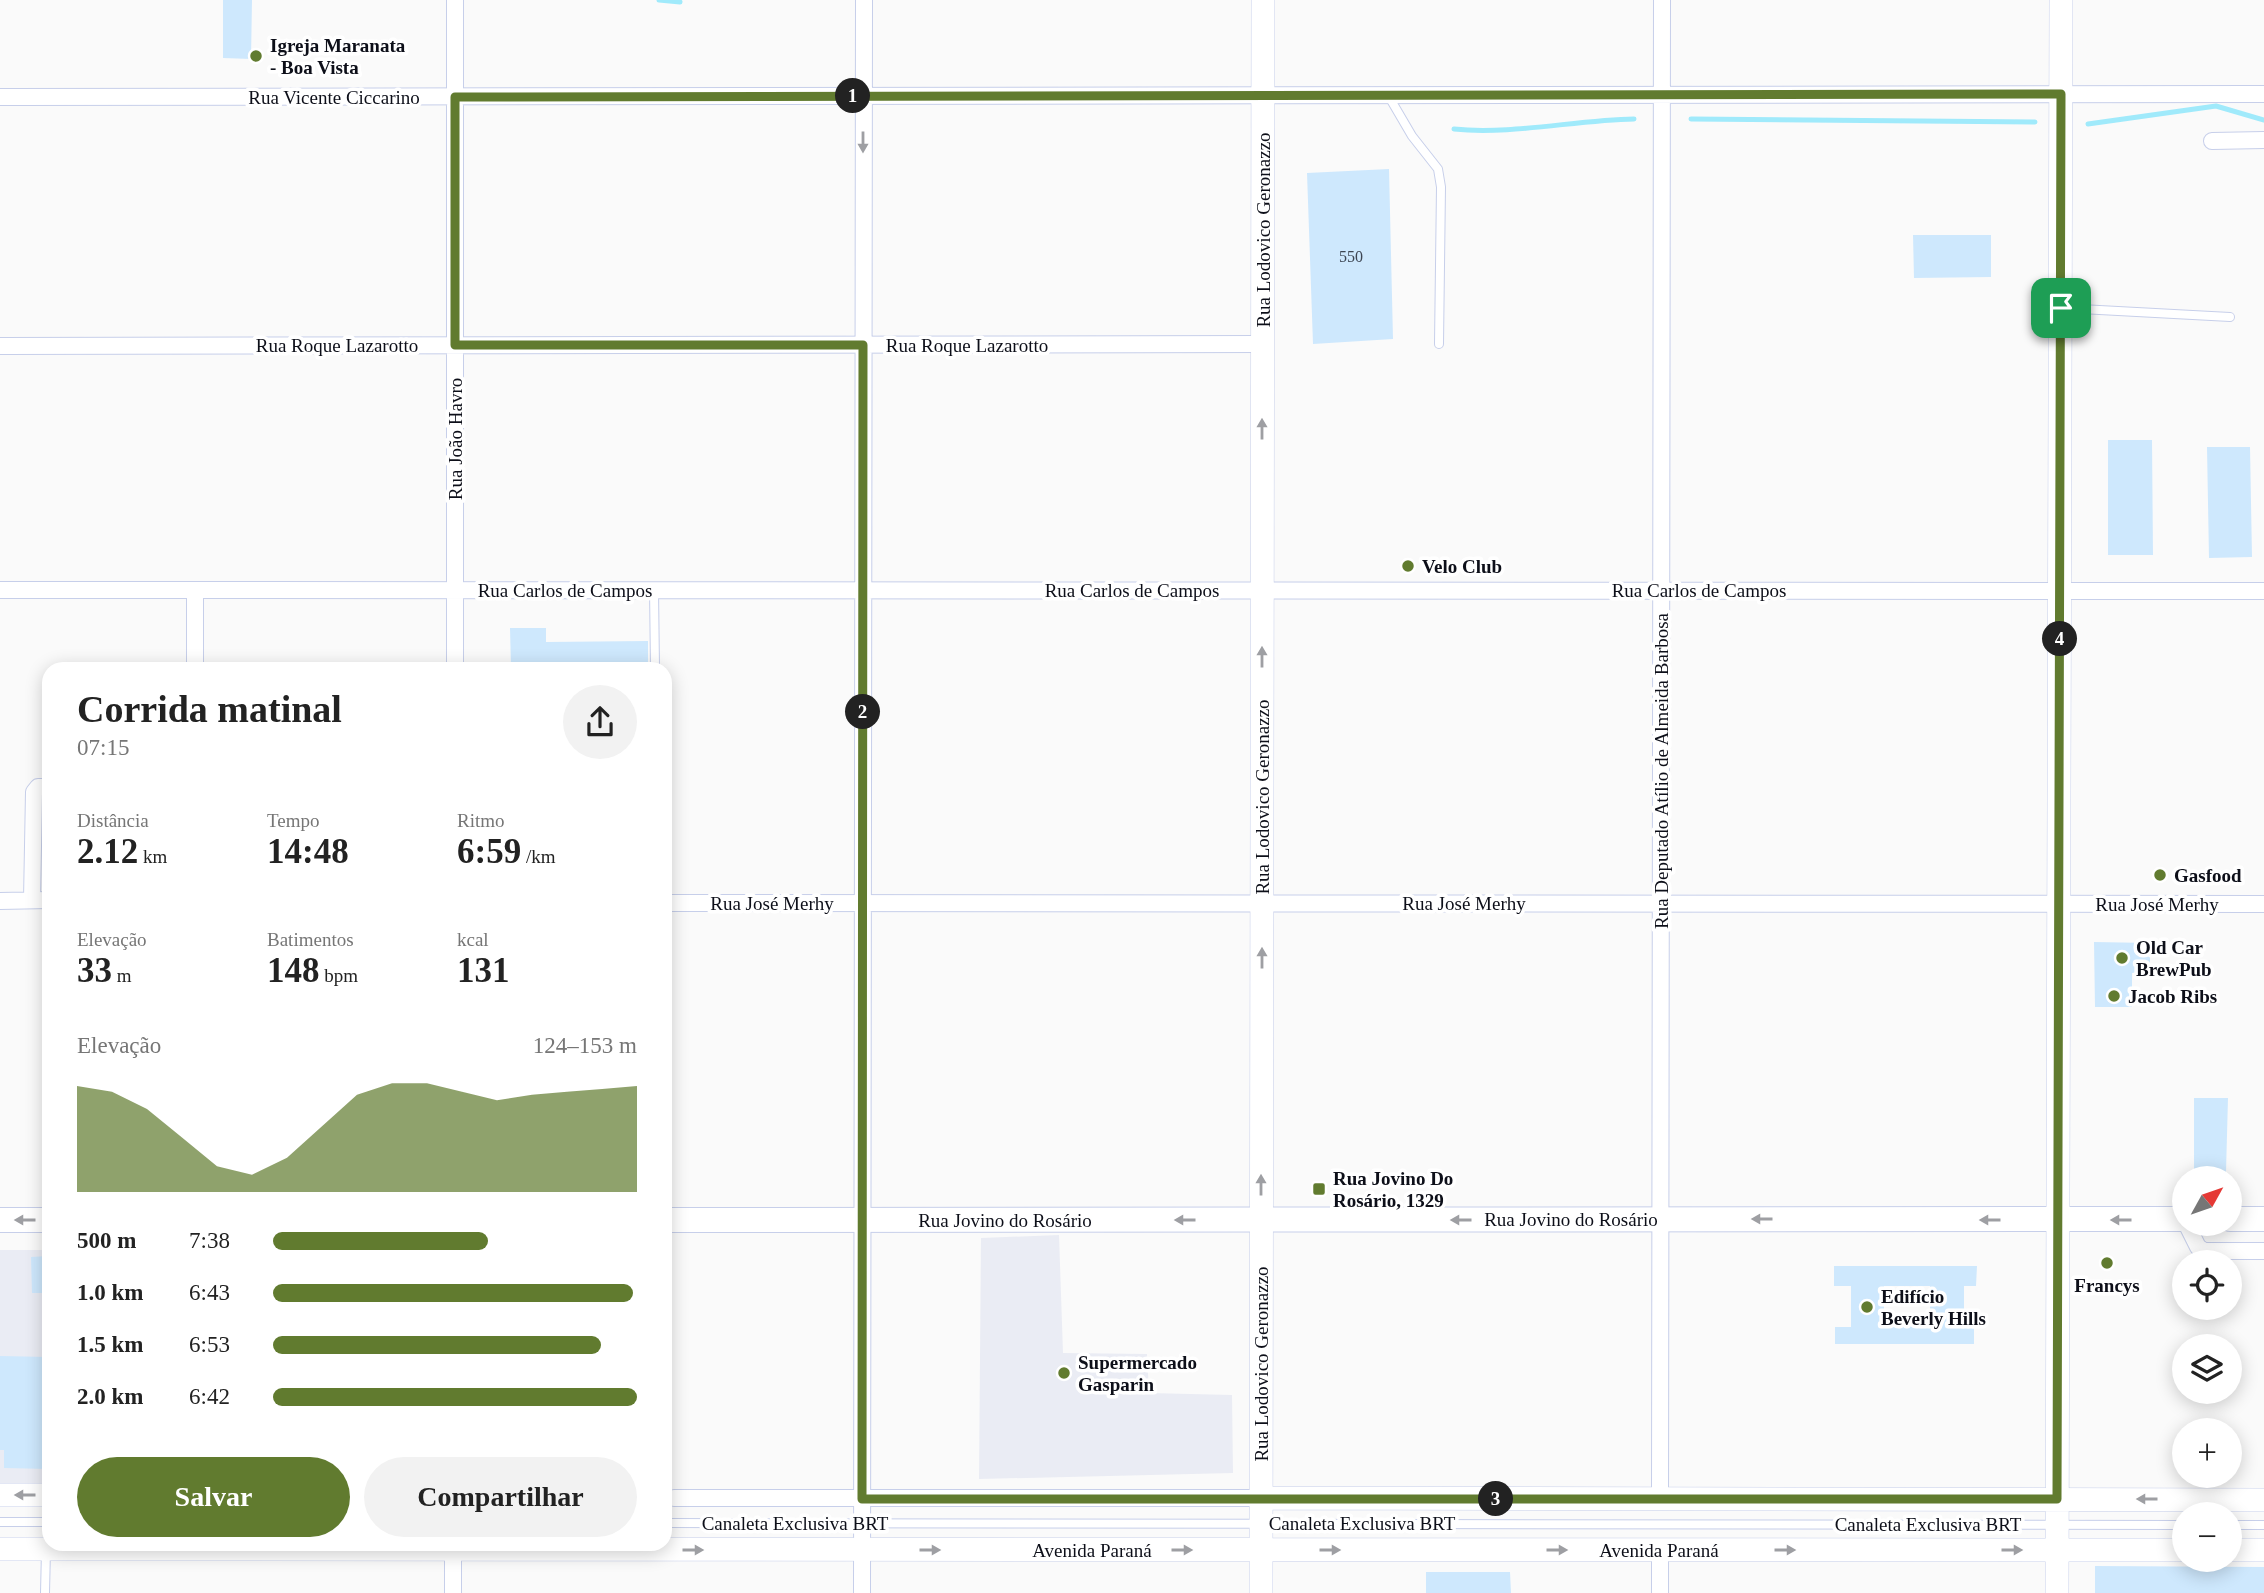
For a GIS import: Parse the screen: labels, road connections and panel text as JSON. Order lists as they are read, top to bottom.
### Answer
{
  "streets": {
    "main road": ["Rua Jovino do Rosário"],
    "street": [
      "Rua Vicente Ciccarino",
      "Rua Lodovico Geronazzo",
      "Rua Roque Lazarotto",
      "Rua João Havro",
      "Rua Carlos de Campos",
      "Rua Deputado Atílio de Almeida Barbosa",
      "Rua José Merhy",
      "Avenida Paraná"
    ],
    "lane": ["Canaleta Exclusiva BRT"]
  },
  "crossings": [
    ["Rua Vicente Ciccarino", "Rua Lodovico Geronazzo"],
    ["Rua Vicente Ciccarino", "Rua João Havro"],
    ["Rua Vicente Ciccarino", "Rua Deputado Atílio de Almeida Barbosa"],
    ["Rua Lodovico Geronazzo", "Rua Roque Lazarotto"],
    ["Rua Lodovico Geronazzo", "Rua Carlos de Campos"],
    ["Rua Lodovico Geronazzo", "Rua José Merhy"],
    ["Rua Lodovico Geronazzo", "Rua Jovino do Rosário"],
    ["Rua Lodovico Geronazzo", "Canaleta Exclusiva BRT"],
    ["Rua Lodovico Geronazzo", "Avenida Paraná"],
    ["Rua Roque Lazarotto", "Rua João Havro"],
    ["Rua João Havro", "Rua Carlos de Campos"],
    ["Rua Carlos de Campos", "Rua Deputado Atílio de Almeida Barbosa"],
    ["Rua Deputado Atílio de Almeida Barbosa", "Rua José Merhy"],
    ["Rua Deputado Atílio de Almeida Barbosa", "Rua Jovino do Rosário"]
  ],
  "one_way": ["Rua Lodovico Geronazzo", "Rua Jovino do Rosário"],
  "places": {
    "other": [
      "Igreja Maranata - Boa Vista",
      "Velo Club",
      "Gasfood",
      "Old Car BrewPub",
      "Jacob Ribs",
      "Francys",
      "Edifício Beverly Hills",
      "Supermercado Gasparin"
    ],
    "transit": ["Rua Jovino Do Rosário, 1329"]
  },
  "house_numbers": ["550"],
  "north": "top right",
  "page": {
    "pins": [
      "1",
      "4",
      "2",
      "3"
    ],
    "heading": ["Corrida matinal", "07:15"],
    "stats": [
      ["Distância", "2.12 km"],
      ["Tempo", "14:48"],
      ["Ritmo", "6:59 /km"],
      ["Elevação", "33 m"],
      ["Batimentos", "148 bpm"],
      ["kcal", "131"]
    ],
    "chart": ["Elevação", "124–153 m"],
    "map_buttons": ["+", "−"],
    "list": [
      {
        "name": "500 m",
        "note": "7:38"
      },
      {
        "name": "1.0 km",
        "note": "6:43"
      },
      {
        "name": "1.5 km",
        "note": "6:53"
      },
      {
        "name": "2.0 km",
        "note": "6:42"
      }
    ],
    "buttons": ["Salvar", "Compartilhar"]
  }
}
